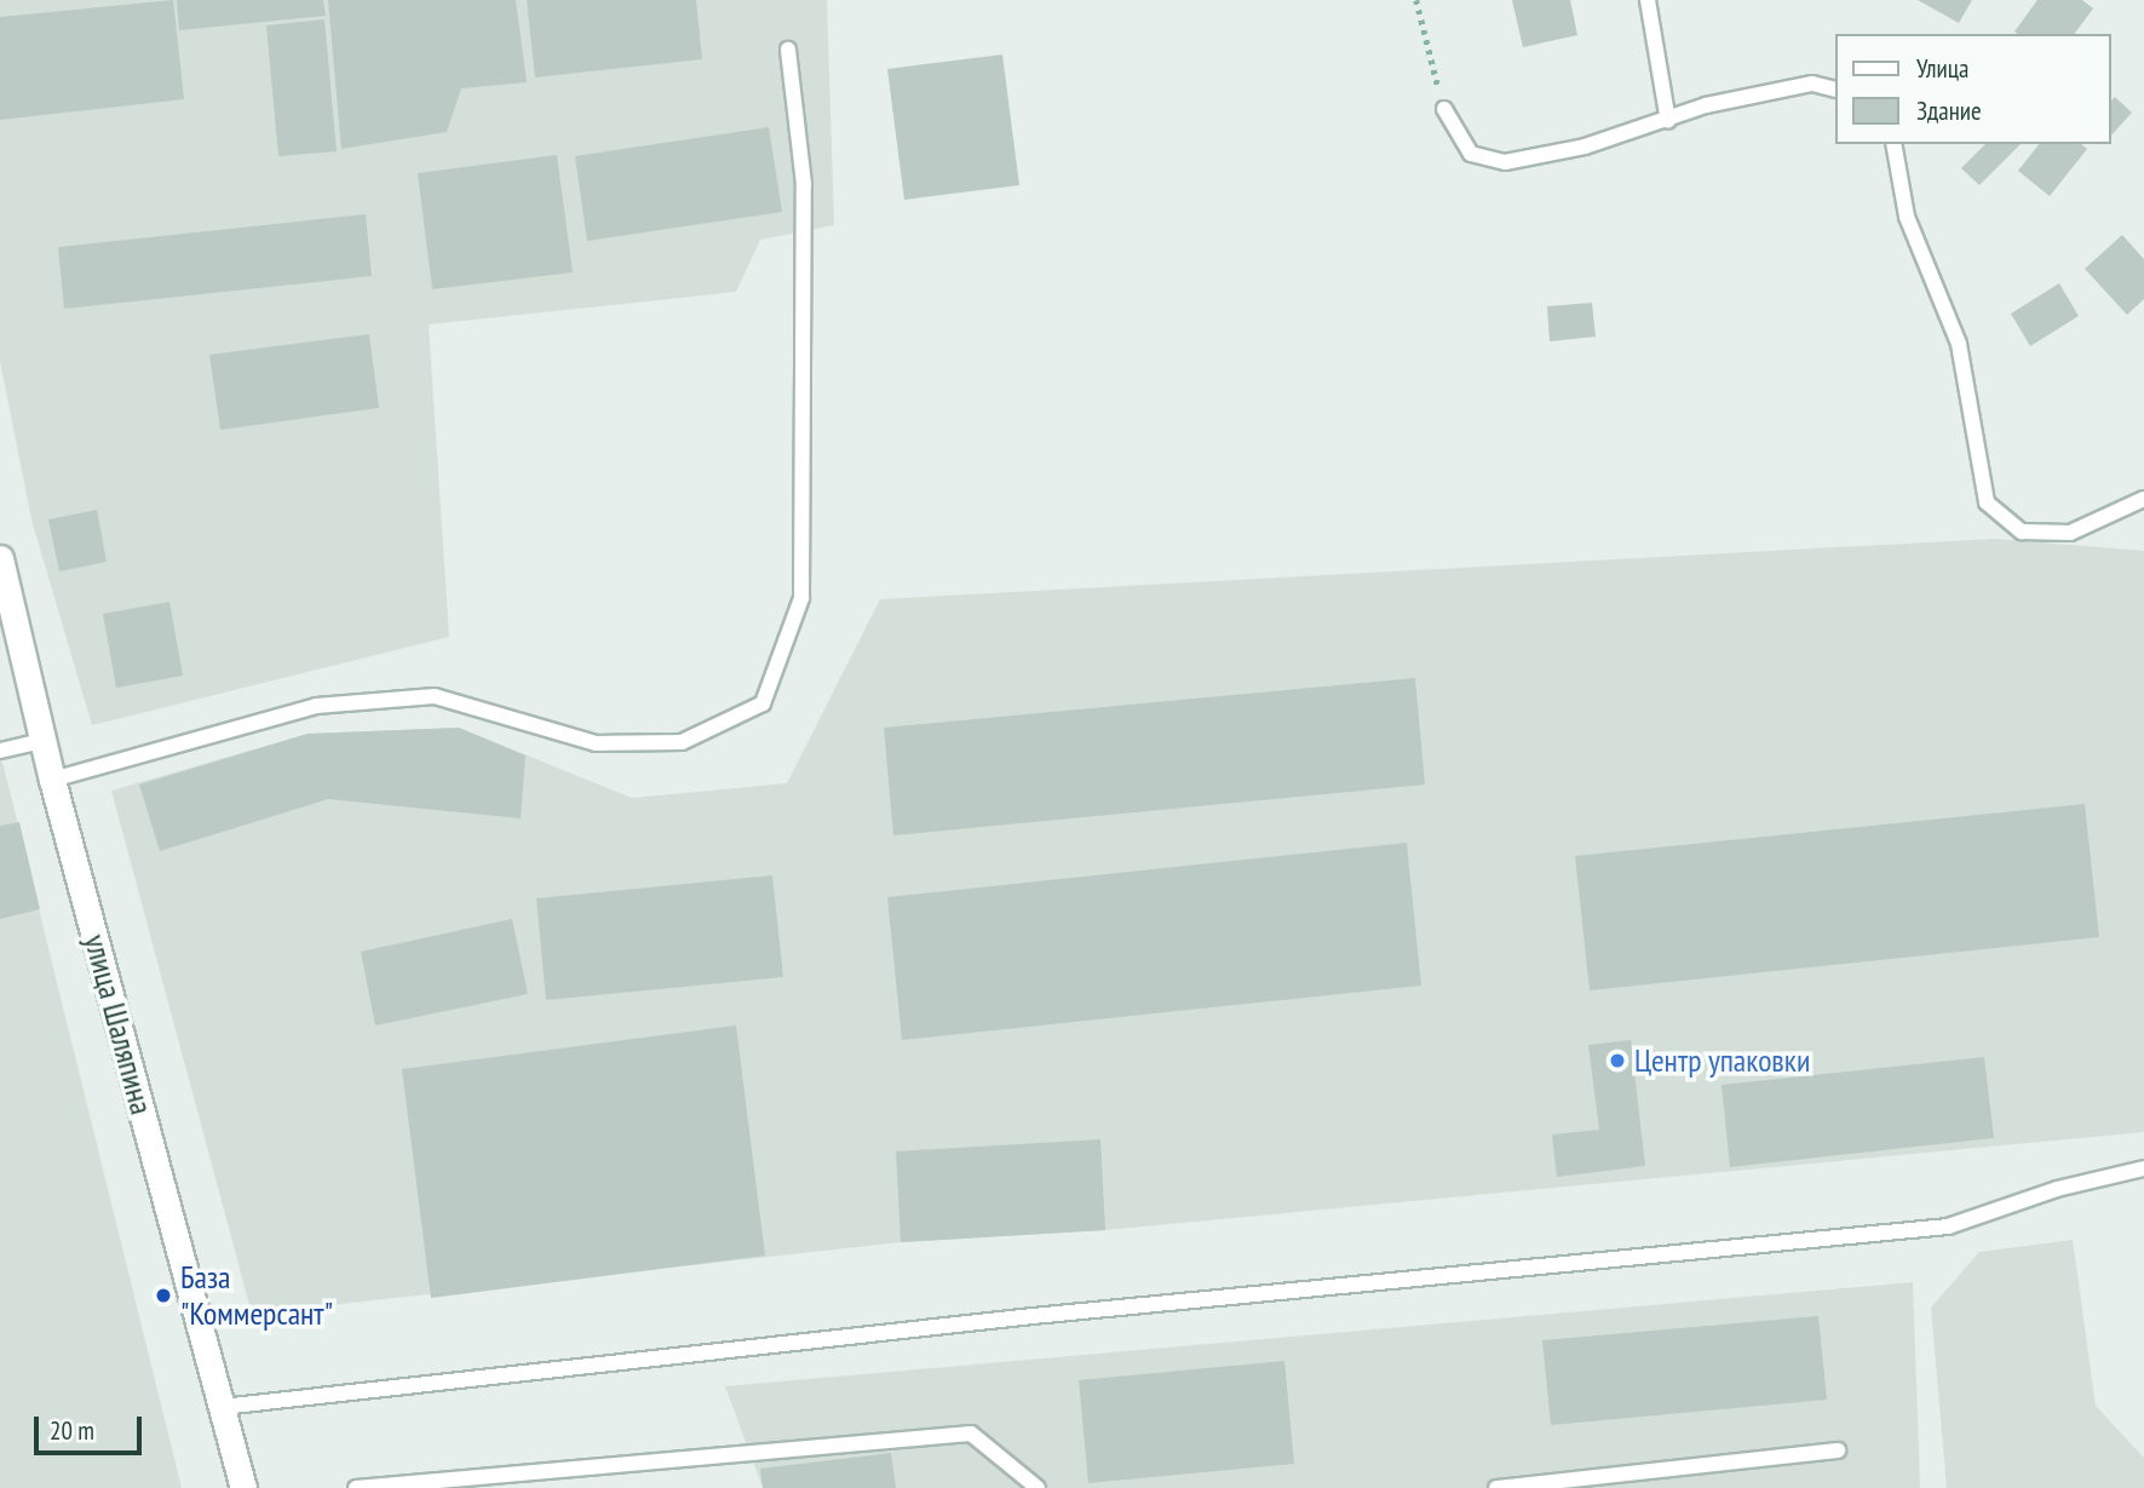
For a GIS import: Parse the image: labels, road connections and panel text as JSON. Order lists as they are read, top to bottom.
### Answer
{
  "streets": {
    "street": ["улица Шаляпина"]
  },
  "places": ["Центр упаковки", "База \"Коммерсант\""],
  "legend": ["Улица", "Здание"],
  "scale_bar": "20 m"
}
